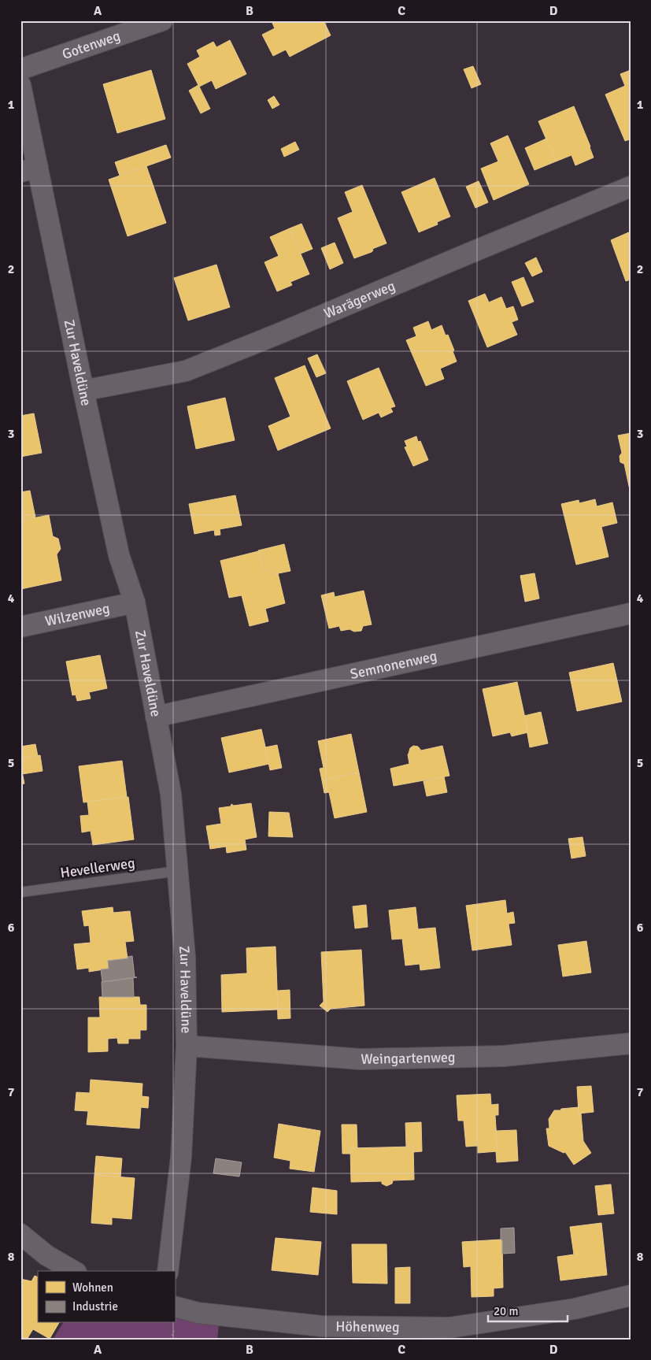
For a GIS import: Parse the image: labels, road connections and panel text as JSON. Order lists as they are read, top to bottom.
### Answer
{
  "streets": {
    "street": [
      "Gotenweg",
      "Warägerweg",
      "Zur Haveldüne",
      "Wilzenweg",
      "Semnonenweg",
      "Weingartenweg",
      "Höhenweg"
    ],
    "lane": ["Hevellerweg"]
  },
  "crossings": [
    ["Warägerweg", "Zur Haveldüne"],
    ["Zur Haveldüne", "Wilzenweg"],
    ["Zur Haveldüne", "Semnonenweg"],
    ["Zur Haveldüne", "Hevellerweg"],
    ["Zur Haveldüne", "Weingartenweg"]
  ],
  "legend": ["Wohnen", "Industrie"],
  "scale_bar": "20 m",
  "grid": {
    "columns": [
      "A",
      "B",
      "C",
      "D"
    ],
    "rows": [
      "1",
      "2",
      "3",
      "4",
      "5",
      "6",
      "7",
      "8"
    ]
  }
}
